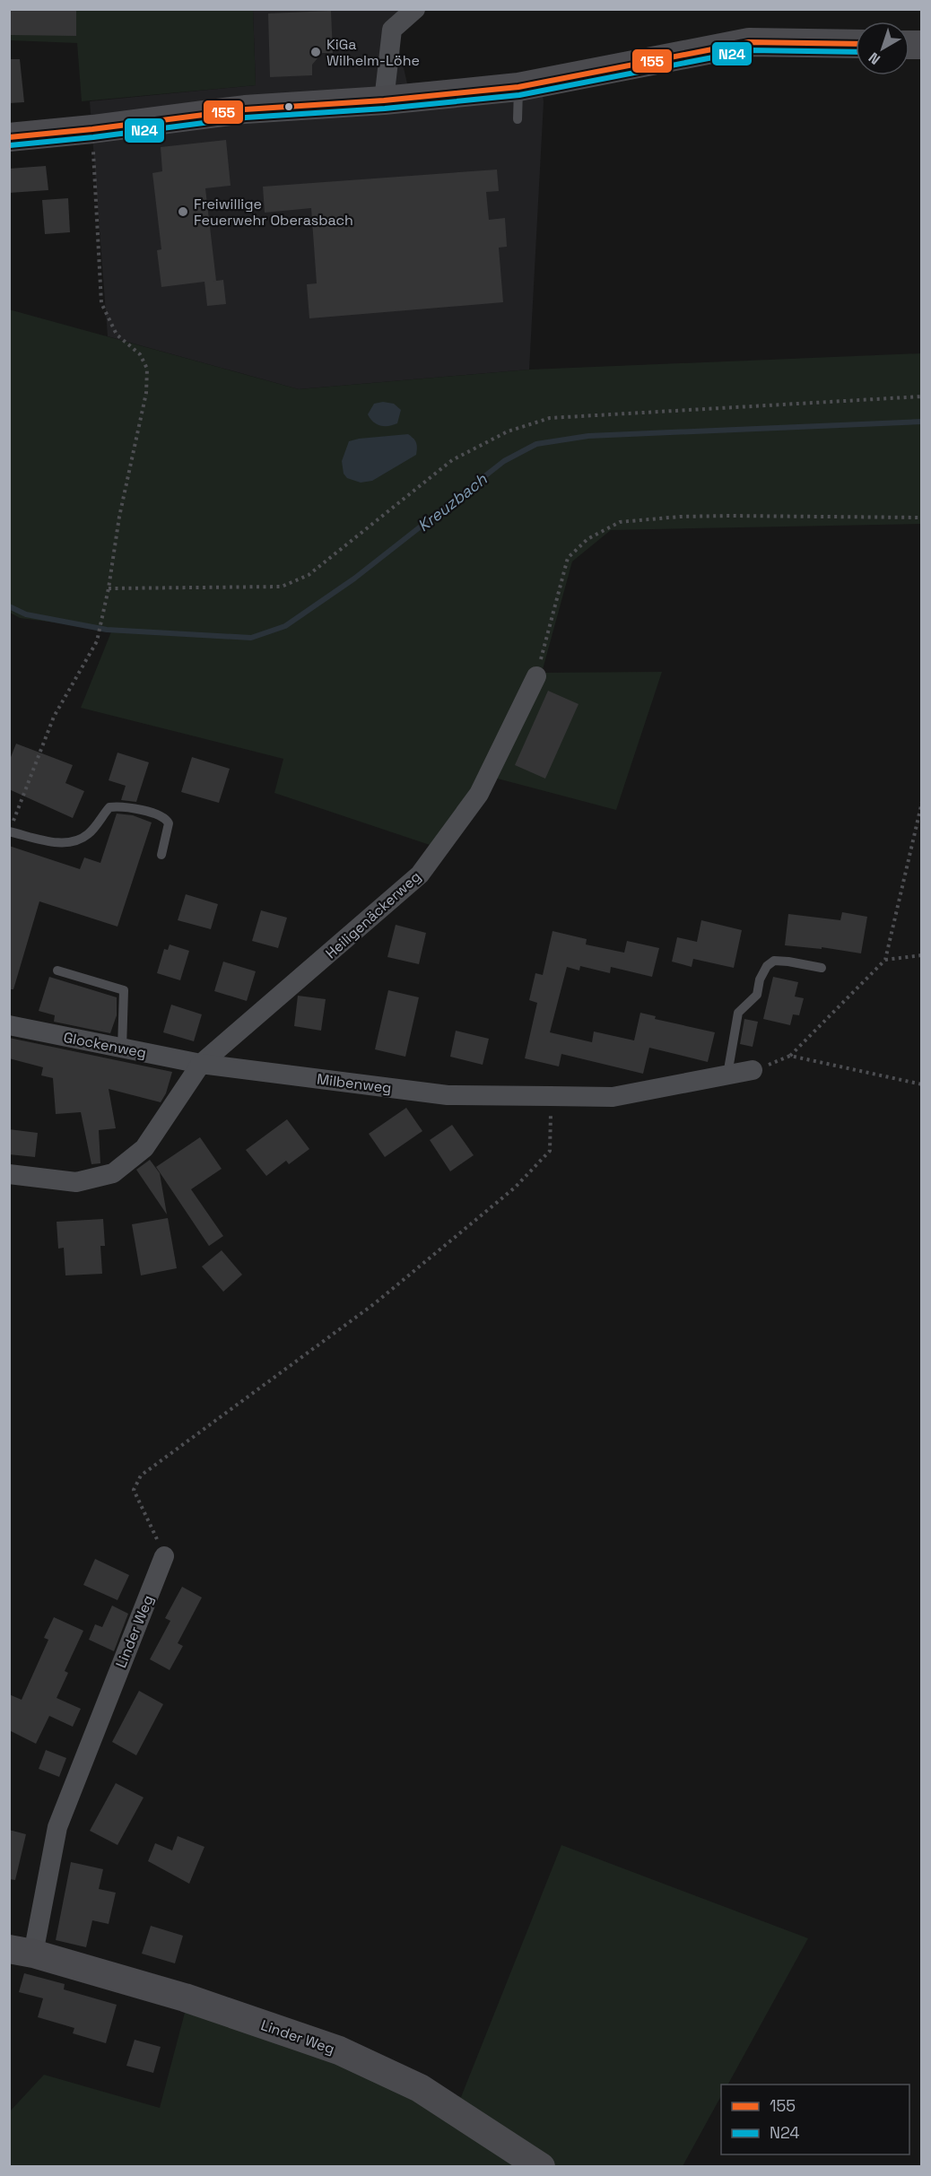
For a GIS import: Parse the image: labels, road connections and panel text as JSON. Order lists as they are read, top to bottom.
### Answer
{
  "streets": {
    "street": [
      "Heiligenäckerweg",
      "Glockenweg",
      "Milbenweg",
      "Linder Weg"
    ]
  },
  "crossings": [
    ["Heiligenäckerweg", "Glockenweg"],
    ["Heiligenäckerweg", "Milbenweg"],
    ["Glockenweg", "Milbenweg"]
  ],
  "water": ["Kreuzbach"],
  "places": ["KiGa Wilhelm-Löhe", "Freiwillige Feuerwehr Oberasbach"],
  "lines": ["transit line 155", "transit line N24"],
  "legend": ["155", "N24"],
  "north": "bottom left"
}
